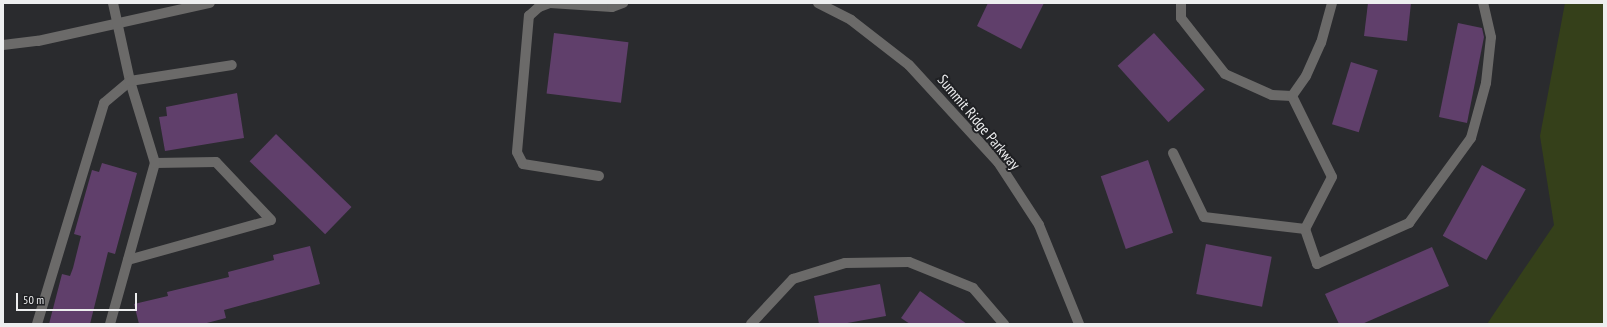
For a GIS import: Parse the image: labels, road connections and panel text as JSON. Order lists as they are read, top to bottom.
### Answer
{
  "streets": {
    "street": ["Summit Ridge Parkway"]
  },
  "scale_bar": "50 m"
}
